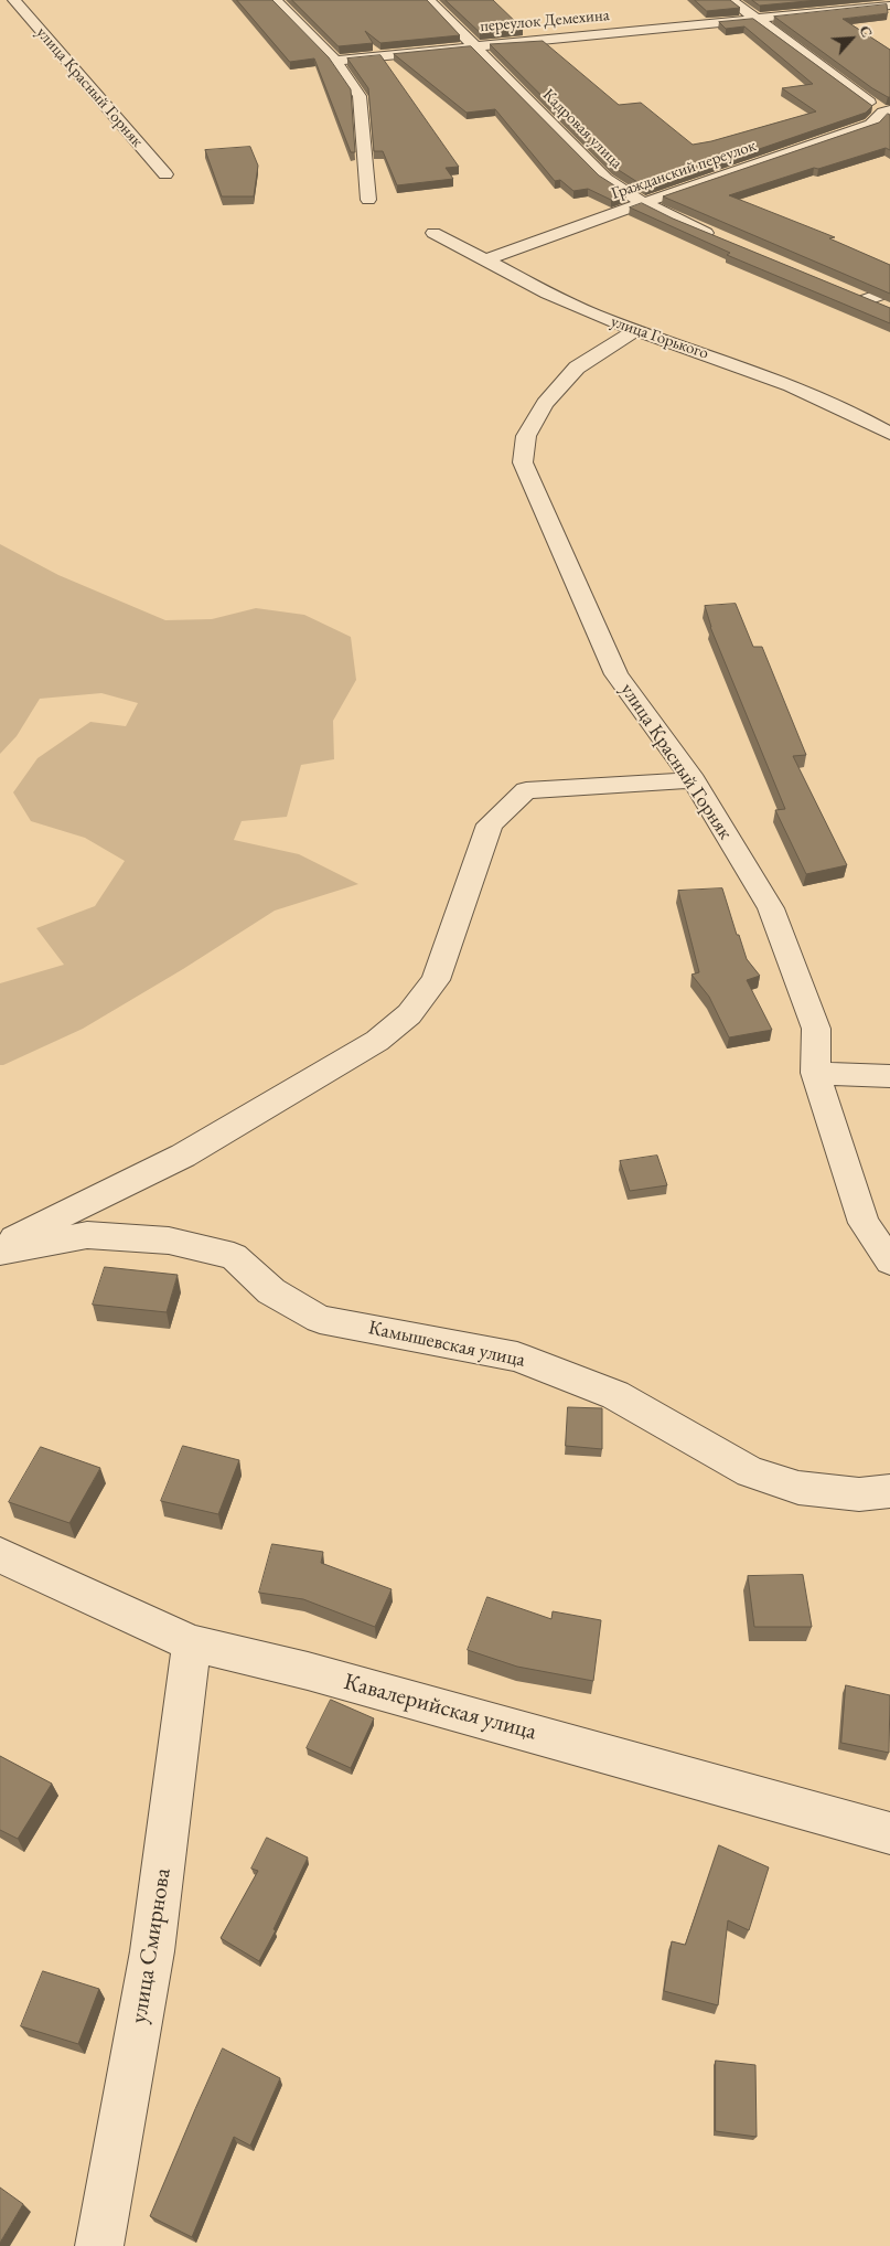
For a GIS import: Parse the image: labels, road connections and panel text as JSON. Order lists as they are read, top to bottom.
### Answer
{
  "streets": {
    "street": [
      "переулок Демехина",
      "улица Красный Горняк",
      "Кадровая улица",
      "Гражданский переулок",
      "улица Горького",
      "Камышевская улица",
      "Кавалерийская улица",
      "улица Смирнова"
    ]
  },
  "crossings": [
    ["переулок Демехина", "Кадровая улица"],
    ["улица Красный Горняк", "улица Горького"],
    ["Кадровая улица", "Гражданский переулок"],
    ["Гражданский переулок", "улица Горького"],
    ["Кавалерийская улица", "улица Смирнова"]
  ],
  "north": "top right"
}
